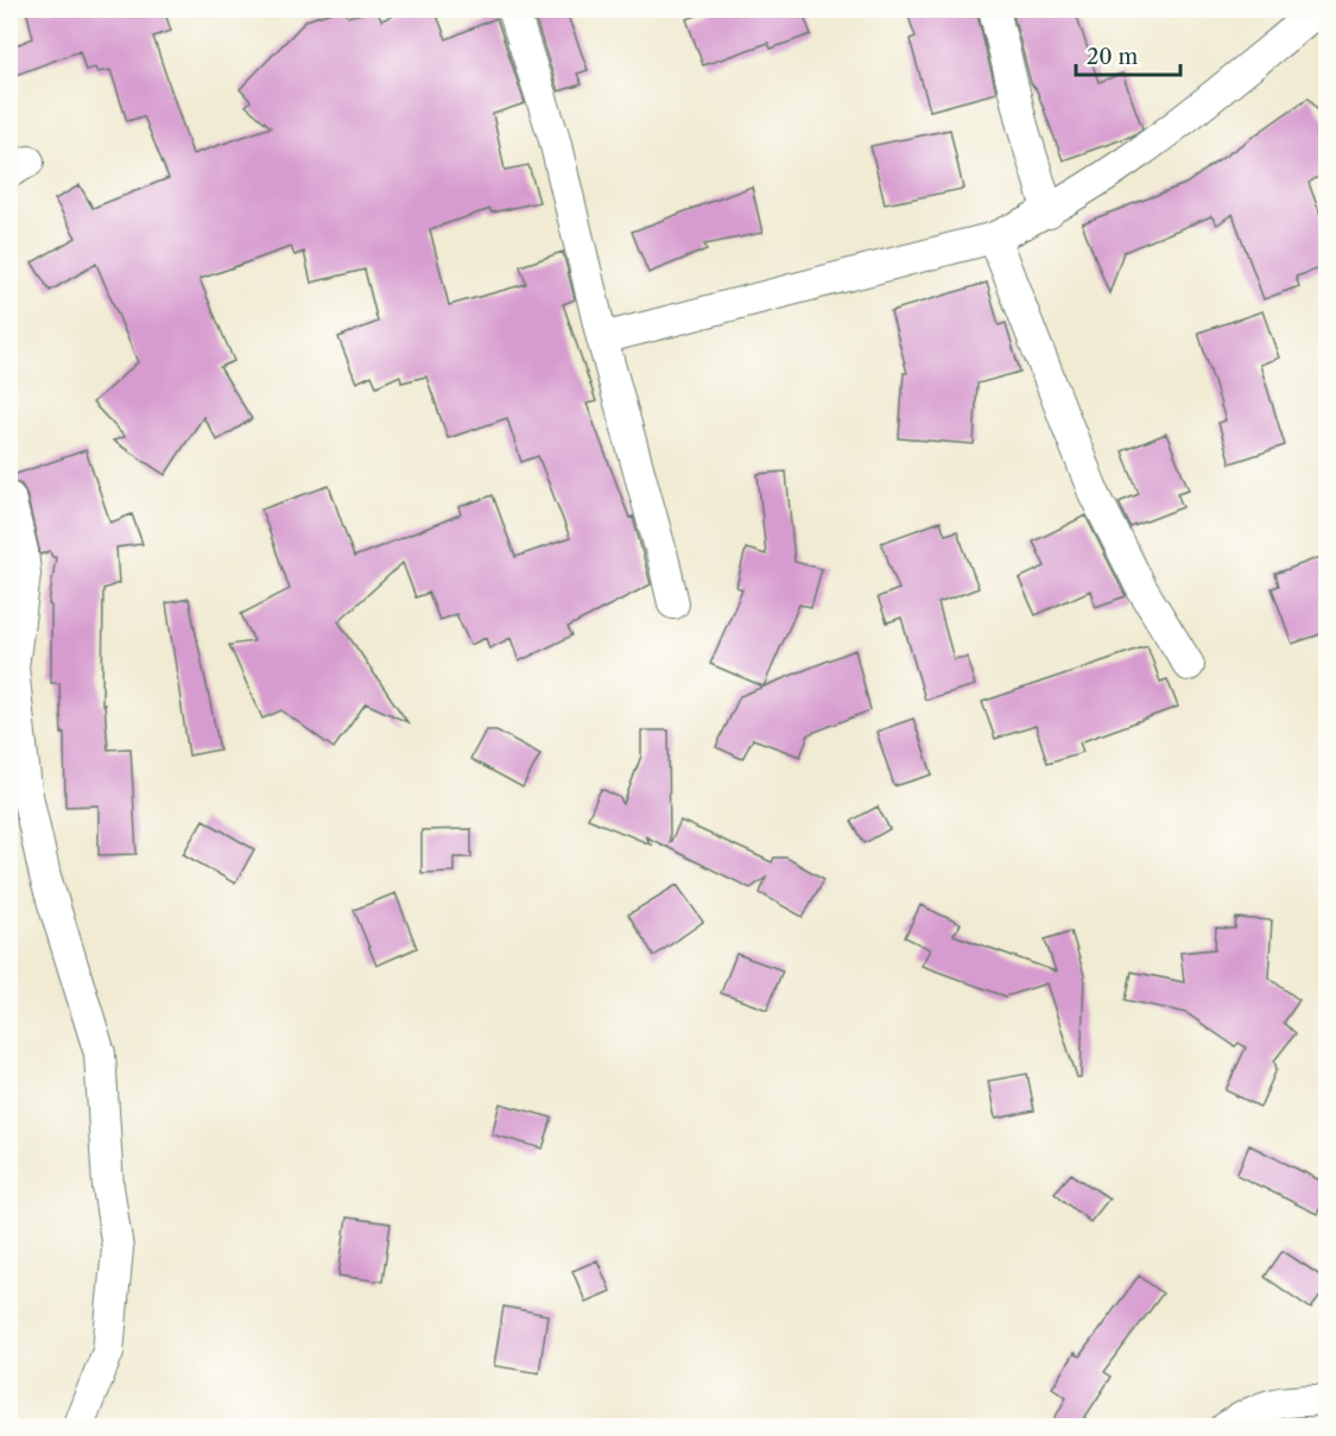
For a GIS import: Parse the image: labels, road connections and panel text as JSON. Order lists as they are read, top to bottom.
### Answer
{
  "scale_bar": "20 m"
}
